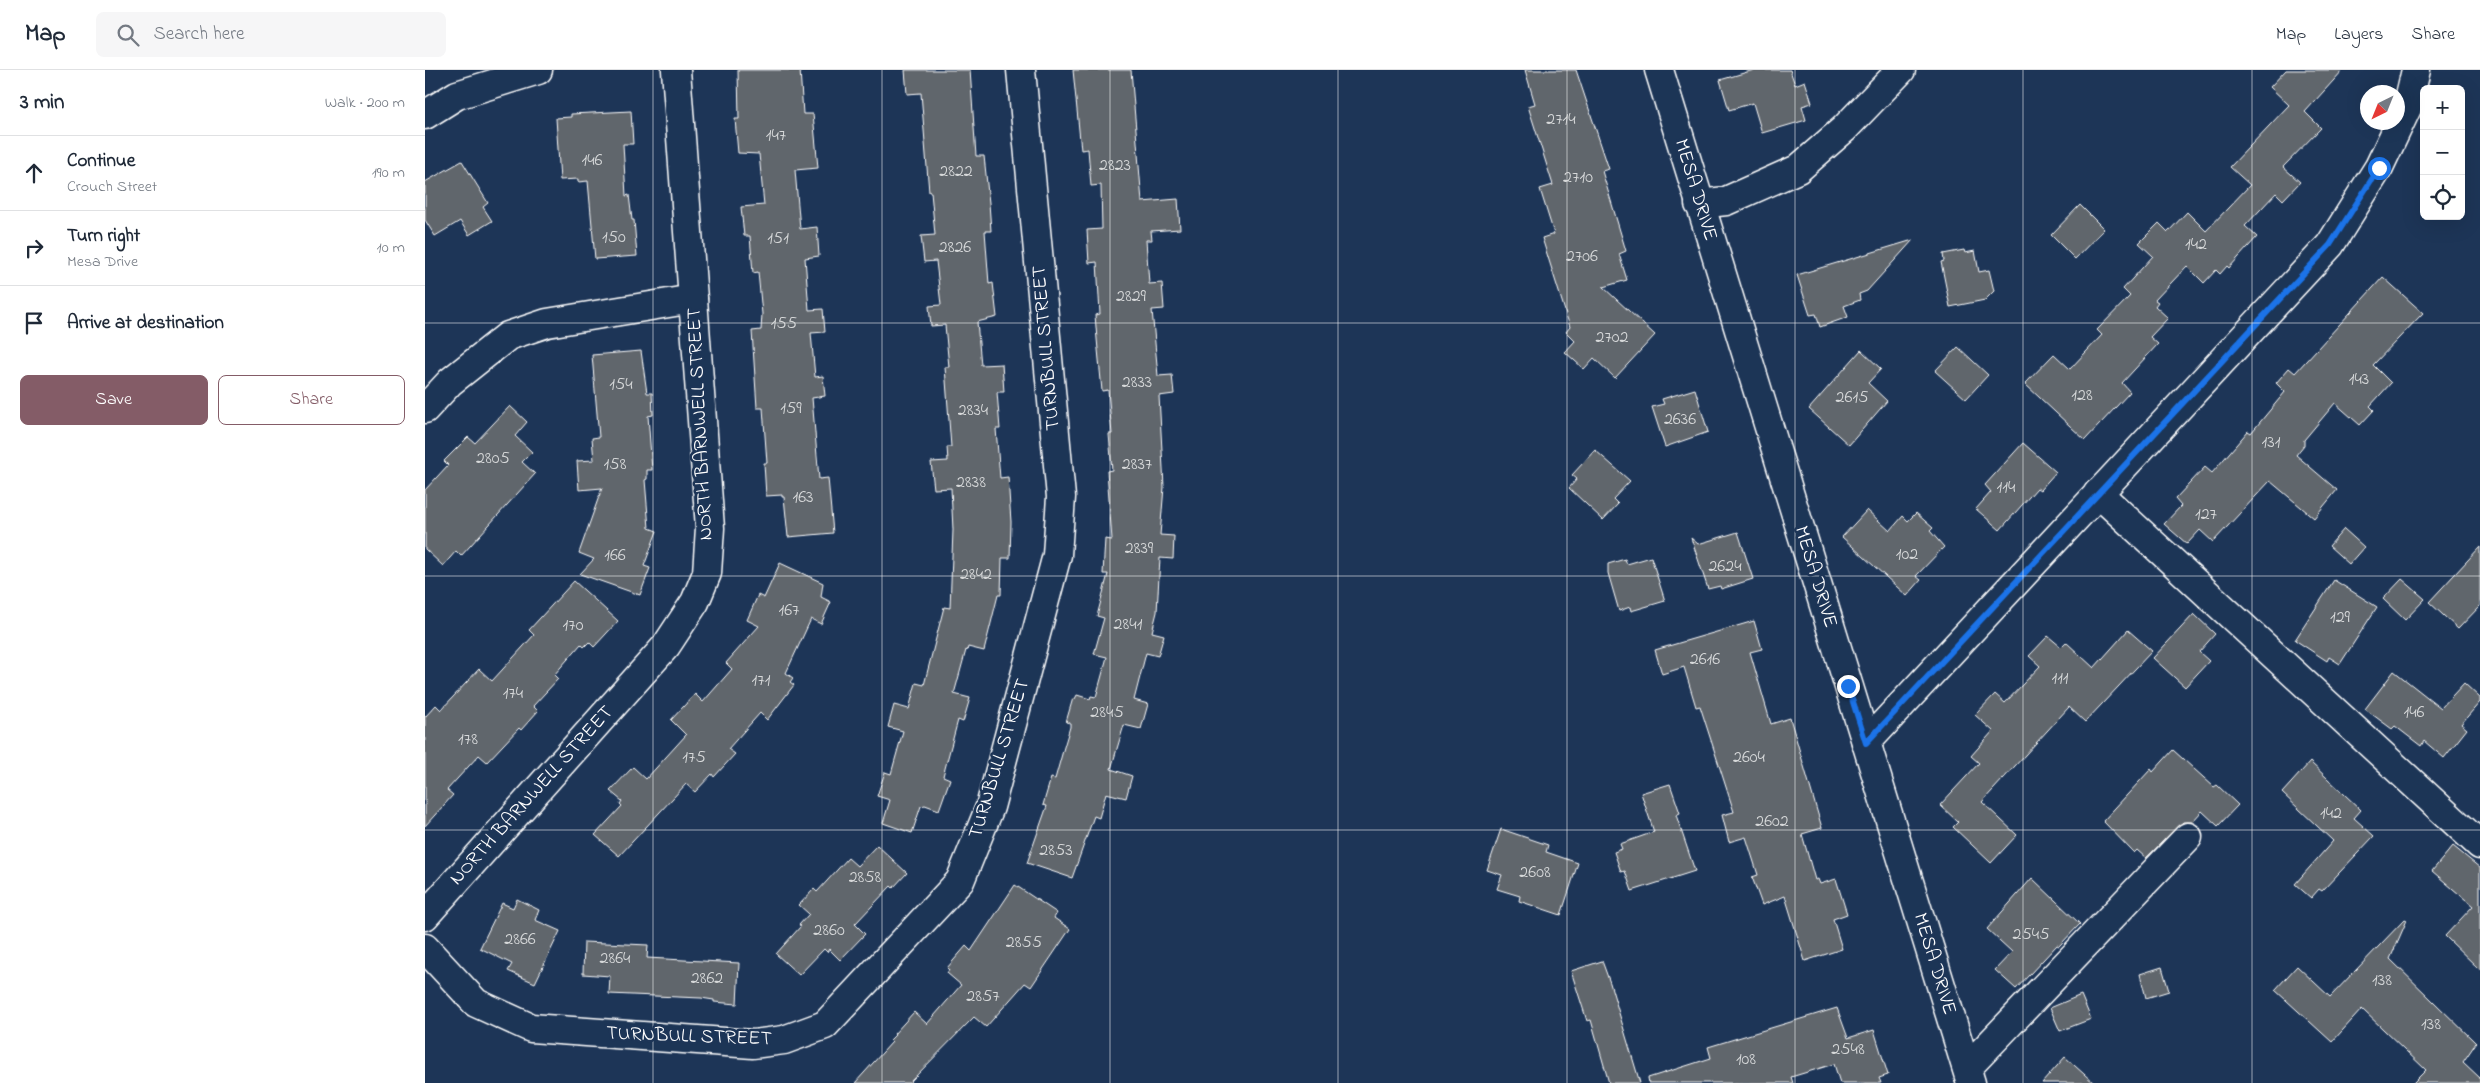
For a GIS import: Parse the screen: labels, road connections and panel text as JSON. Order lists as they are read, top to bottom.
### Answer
{
  "streets": {
    "street": ["MESA DRIVE", "TURNBULL STREET", "NORTH BARNWELL STREET"]
  },
  "house_numbers": [
    "2714",
    "147",
    "146",
    "2823",
    "2822",
    "2710",
    "150",
    "151",
    "142",
    "2826",
    "2706",
    "2829",
    "155",
    "2702",
    "143",
    "2833",
    "154",
    "128",
    "2615",
    "159",
    "2834",
    "2636",
    "131",
    "2805",
    "158",
    "2837",
    "2838",
    "114",
    "163",
    "127",
    "2839",
    "102",
    "166",
    "2624",
    "2842",
    "167",
    "129",
    "2841",
    "170",
    "2616",
    "111",
    "171",
    "174",
    "2845",
    "146",
    "178",
    "175",
    "2604",
    "142",
    "2602",
    "2853",
    "2608",
    "2858",
    "2860",
    "2545",
    "2866",
    "2855",
    "2864",
    "2862",
    "138",
    "2857",
    "138",
    "2548",
    "108"
  ],
  "north": "bottom left",
  "page": {
    "header": "Map",
    "search": "Search here",
    "nav": ["Map", "Layers", "Share"],
    "heading": ["3 min", "Walk · 200 m"],
    "map_buttons": ["+", "−"],
    "list": [
      ["Continue", "Crouch Street", "190 m"],
      ["Turn right", "Mesa Drive", "10 m"],
      "Arrive at destination"
    ],
    "buttons": ["Save", "Share"]
  }
}
